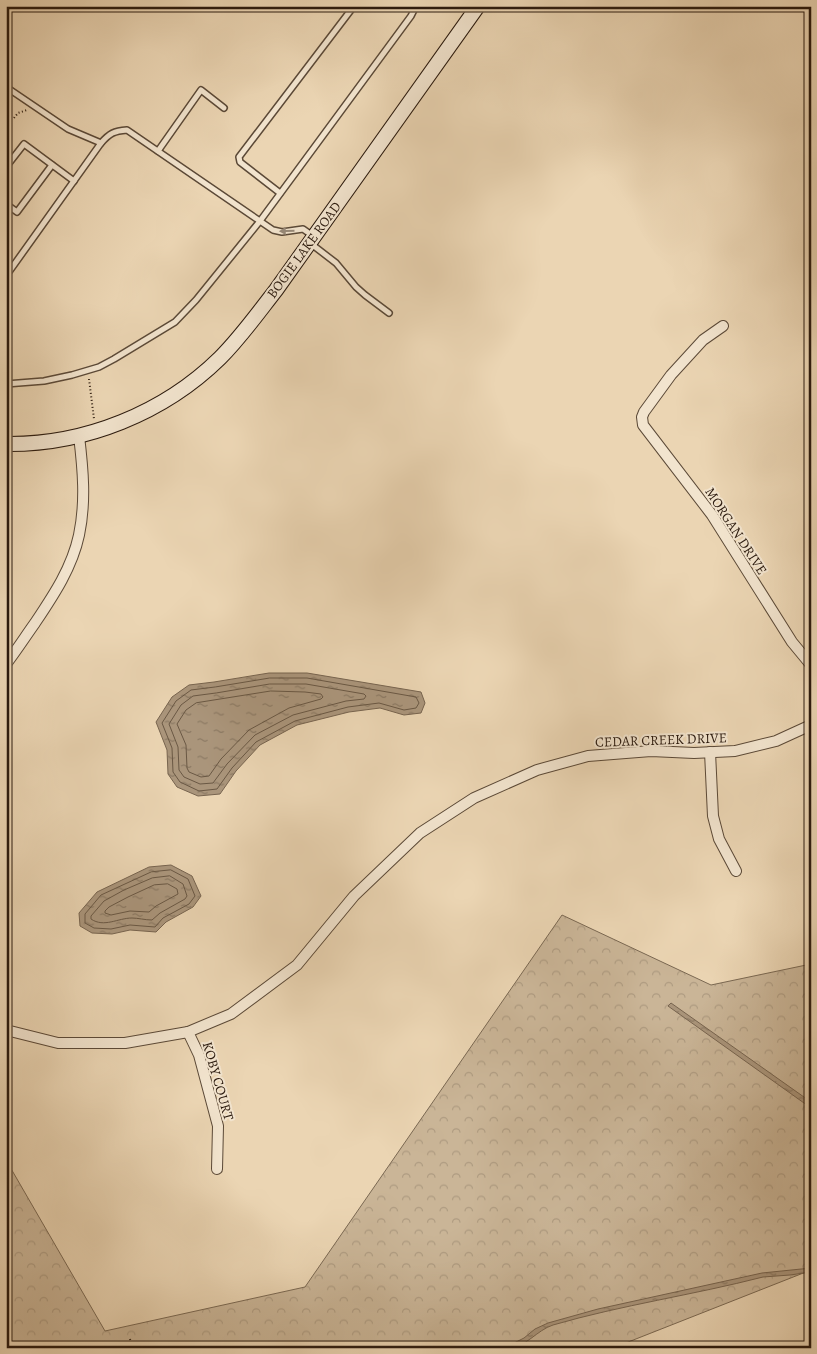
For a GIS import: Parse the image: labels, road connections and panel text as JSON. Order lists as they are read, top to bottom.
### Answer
{
  "streets": {
    "main road": ["BOGIE LAKE ROAD"],
    "street": ["MORGAN DRIVE", "CEDAR CREEK DRIVE", "KOBY COURT"]
  },
  "crossings": [
    ["CEDAR CREEK DRIVE", "KOBY COURT"]
  ]
}
